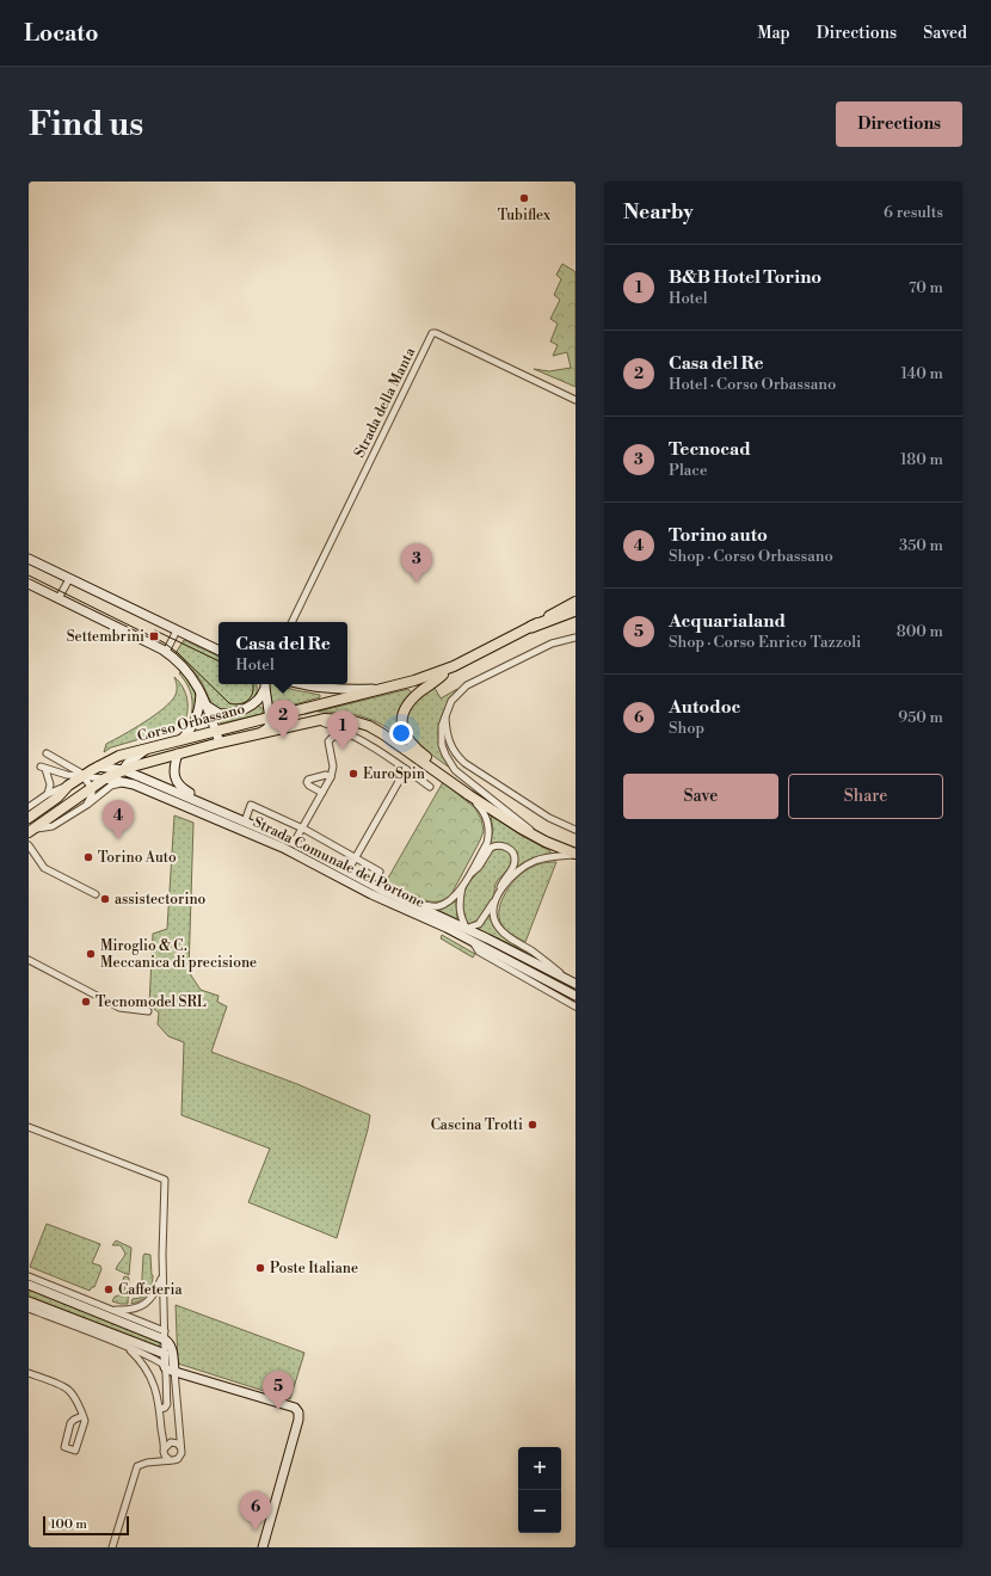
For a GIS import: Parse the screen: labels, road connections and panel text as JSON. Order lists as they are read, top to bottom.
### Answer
{
  "streets": {
    "main road": ["Corso Orbassano"],
    "street": ["Strada della Manta", "Strada Comunale del Portone"]
  },
  "crossings": [
    ["Corso Orbassano", "Strada Comunale del Portone"]
  ],
  "places": {
    "other": [
      "Tubiflex",
      "EuroSpin",
      "Torino Auto",
      "assistectorino",
      "Miroglio & C. Meccanica di precisione",
      "Tecnomodel SRL",
      "Cascina Trotti",
      "Poste Italiane",
      "Caffeteria"
    ],
    "transit": ["Settembrini"]
  },
  "scale_bar": "100 m",
  "page": {
    "header": "Locato",
    "nav": ["Map", "Directions", "Saved"],
    "buttons": [
      "Directions",
      ["Save", "Share"]
    ],
    "title": "Find us",
    "heading": ["Nearby", "6 results"],
    "list": [
      {
        "mark": "1",
        "name": "B&B Hotel Torino",
        "note": "Hotel",
        "value": "70 m"
      },
      {
        "mark": "2",
        "name": "Casa del Re",
        "note": "Hotel · Corso Orbassano",
        "value": "140 m"
      },
      {
        "mark": "3",
        "name": "Tecnocad",
        "note": "Place",
        "value": "180 m"
      },
      {
        "mark": "4",
        "name": "Torino auto",
        "note": "Shop · Corso Orbassano",
        "value": "350 m"
      },
      {
        "mark": "5",
        "name": "Acquarialand",
        "note": "Shop · Corso Enrico Tazzoli",
        "value": "800 m"
      },
      {
        "mark": "6",
        "name": "Autodoc",
        "note": "Shop",
        "value": "950 m"
      }
    ],
    "pins": [
      "3",
      "2",
      "1",
      "4",
      "5",
      "6"
    ],
    "popup": ["Casa del Re", "Hotel"],
    "map_buttons": ["+", "−"],
    "scale": "100 m"
  }
}
